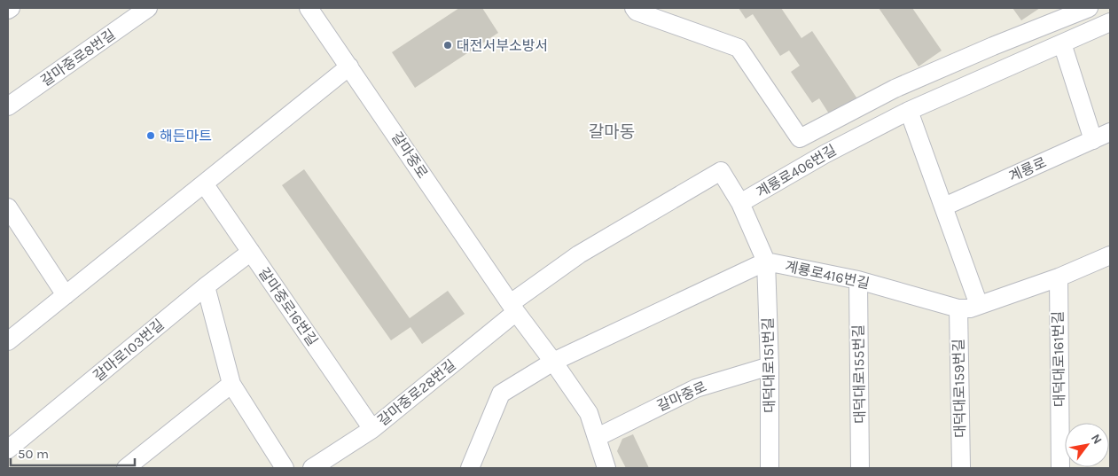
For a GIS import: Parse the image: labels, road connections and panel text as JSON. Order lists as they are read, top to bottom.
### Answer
{
  "streets": {
    "street": [
      "갈마중로8번길",
      "갈마중로",
      "계룡로",
      "계룡로406번길",
      "계룡로416번길",
      "갈마중로16번길",
      "갈마로103번길",
      "대덕대로161번길",
      "대덕대로151번길",
      "대덕대로155번길",
      "대덕대로159번길",
      "갈마중로28번길"
    ]
  },
  "crossings": [
    ["갈마중로", "계룡로416번길"],
    ["갈마중로", "대덕대로151번길"],
    ["갈마중로", "갈마중로28번길"],
    ["계룡로406번길", "계룡로416번길"],
    ["계룡로406번길", "대덕대로151번길"],
    ["계룡로416번길", "대덕대로161번길"],
    ["계룡로416번길", "대덕대로151번길"],
    ["계룡로416번길", "대덕대로155번길"],
    ["계룡로416번길", "대덕대로159번길"],
    ["갈마중로16번길", "갈마로103번길"],
    ["갈마중로16번길", "갈마중로28번길"]
  ],
  "districts": ["갈마동"],
  "places": ["대전서부소방서", "해든마트"],
  "scale_bar": "50 m",
  "north": "top right"
}
